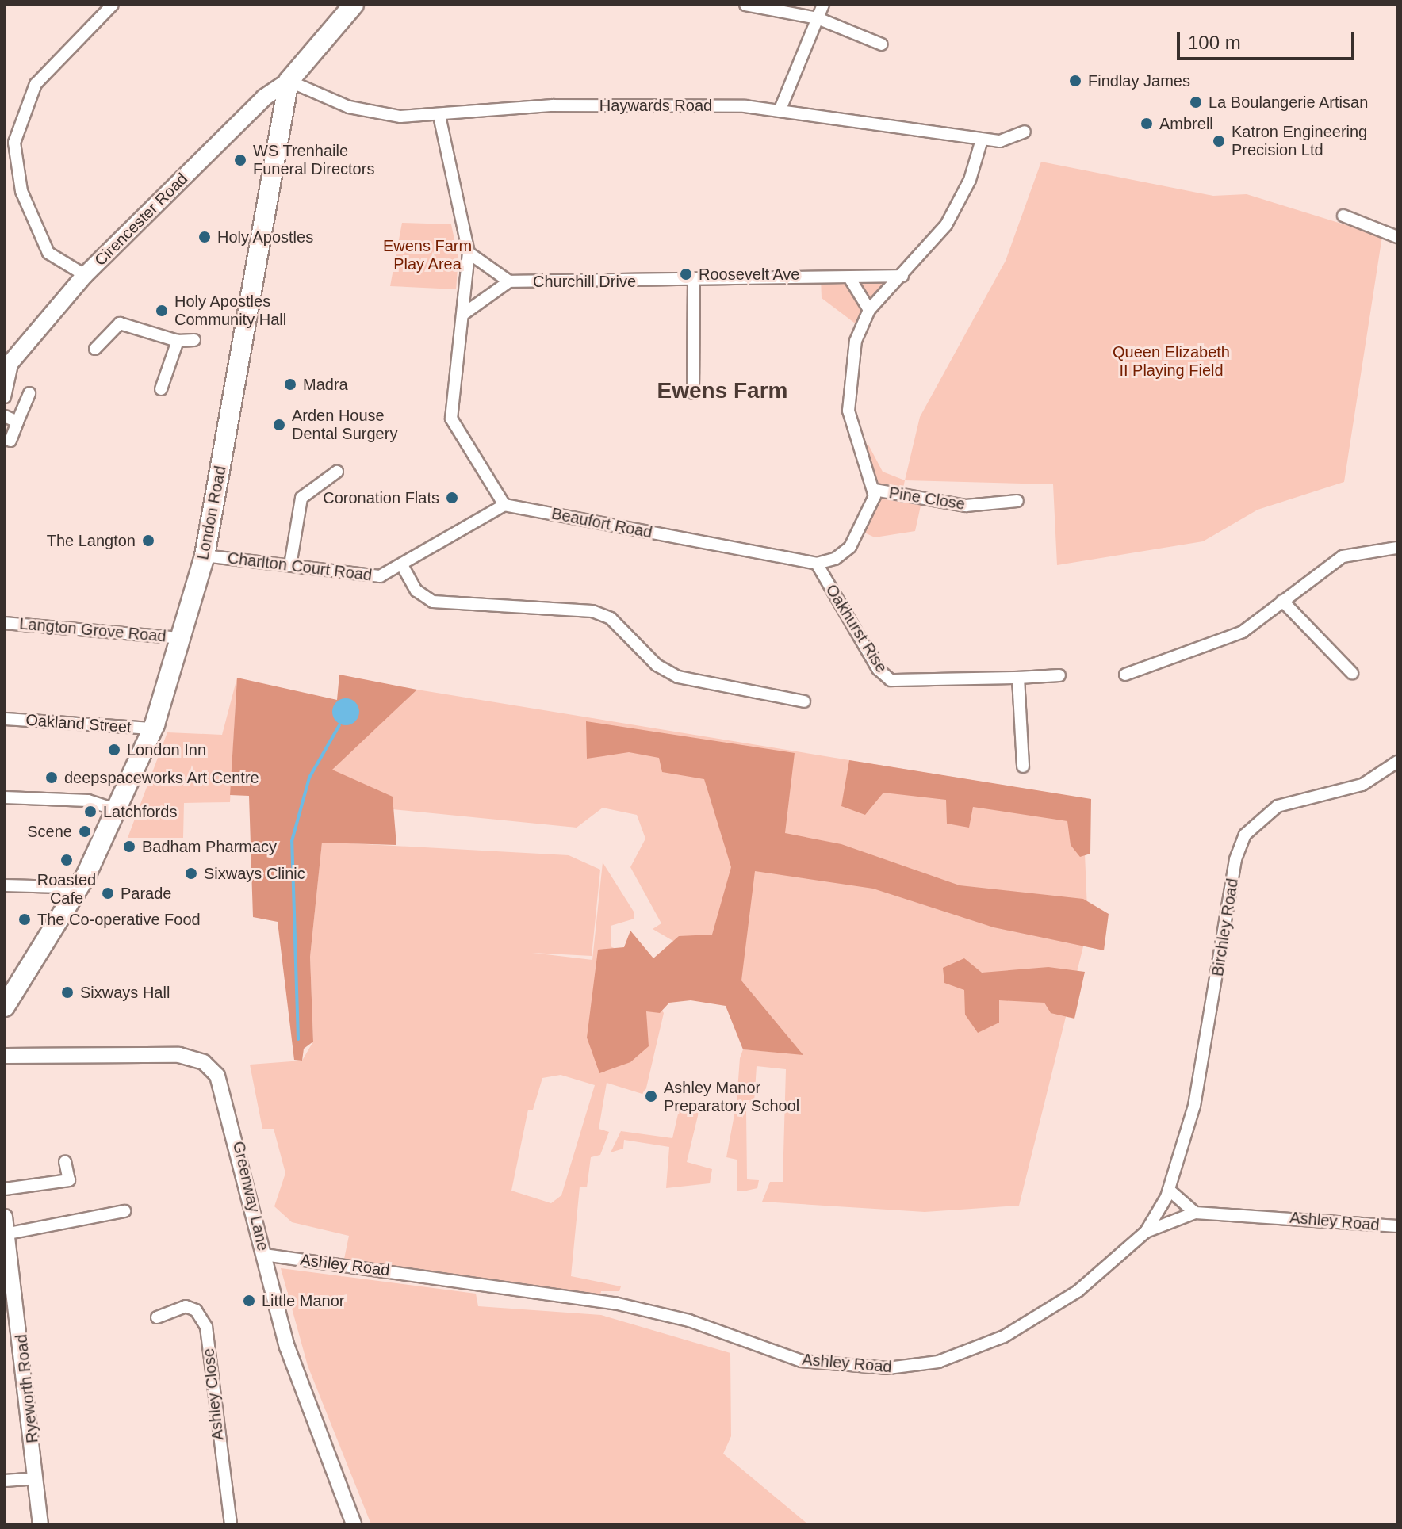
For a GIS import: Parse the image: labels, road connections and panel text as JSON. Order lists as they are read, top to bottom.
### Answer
{
  "streets": {
    "highway": ["London Road"],
    "main road": ["Cirencester Road"],
    "street": [
      "Haywards Road",
      "Churchill Drive",
      "Pine Close",
      "Beaufort Road",
      "Charlton Court Road",
      "Oakhurst Rise",
      "Langton Grove Road",
      "Oakland Street",
      "Birchley Road",
      "Greenway Lane",
      "Ashley Road",
      "Ryeworth Road",
      "Ashley Close"
    ]
  },
  "crossings": [
    ["Haywards Road", "Cirencester Road"],
    ["Haywards Road", "London Road"],
    ["Cirencester Road", "London Road"],
    ["London Road", "Charlton Court Road"],
    ["London Road", "Langton Grove Road"],
    ["London Road", "Oakland Street"],
    ["Beaufort Road", "Oakhurst Rise"],
    ["Birchley Road", "Ashley Road"],
    ["Greenway Lane", "Ashley Road"]
  ],
  "districts": ["Ewens Farm"],
  "parks": ["Ewens Farm Play Area", "Queen Elizabeth II Playing Field"],
  "places": [
    "Findlay James",
    "La Boulangerie Artisan",
    "Ambrell",
    "Katron Engineering Precision Ltd",
    "WS Trenhaile Funeral Directors",
    "Holy Apostles",
    "Roosevelt Ave",
    "Holy Apostles Community Hall",
    "Madra",
    "Arden House Dental Surgery",
    "Coronation Flats",
    "The Langton",
    "London Inn",
    "deepspaceworks Art Centre",
    "Latchfords",
    "Scene",
    "Badham Pharmacy",
    "Roasted Cafe",
    "Sixways Clinic",
    "Parade",
    "The Co-operative Food",
    "Sixways Hall",
    "Ashley Manor Preparatory School",
    "Little Manor"
  ],
  "scale_bar": "100 m"
}
